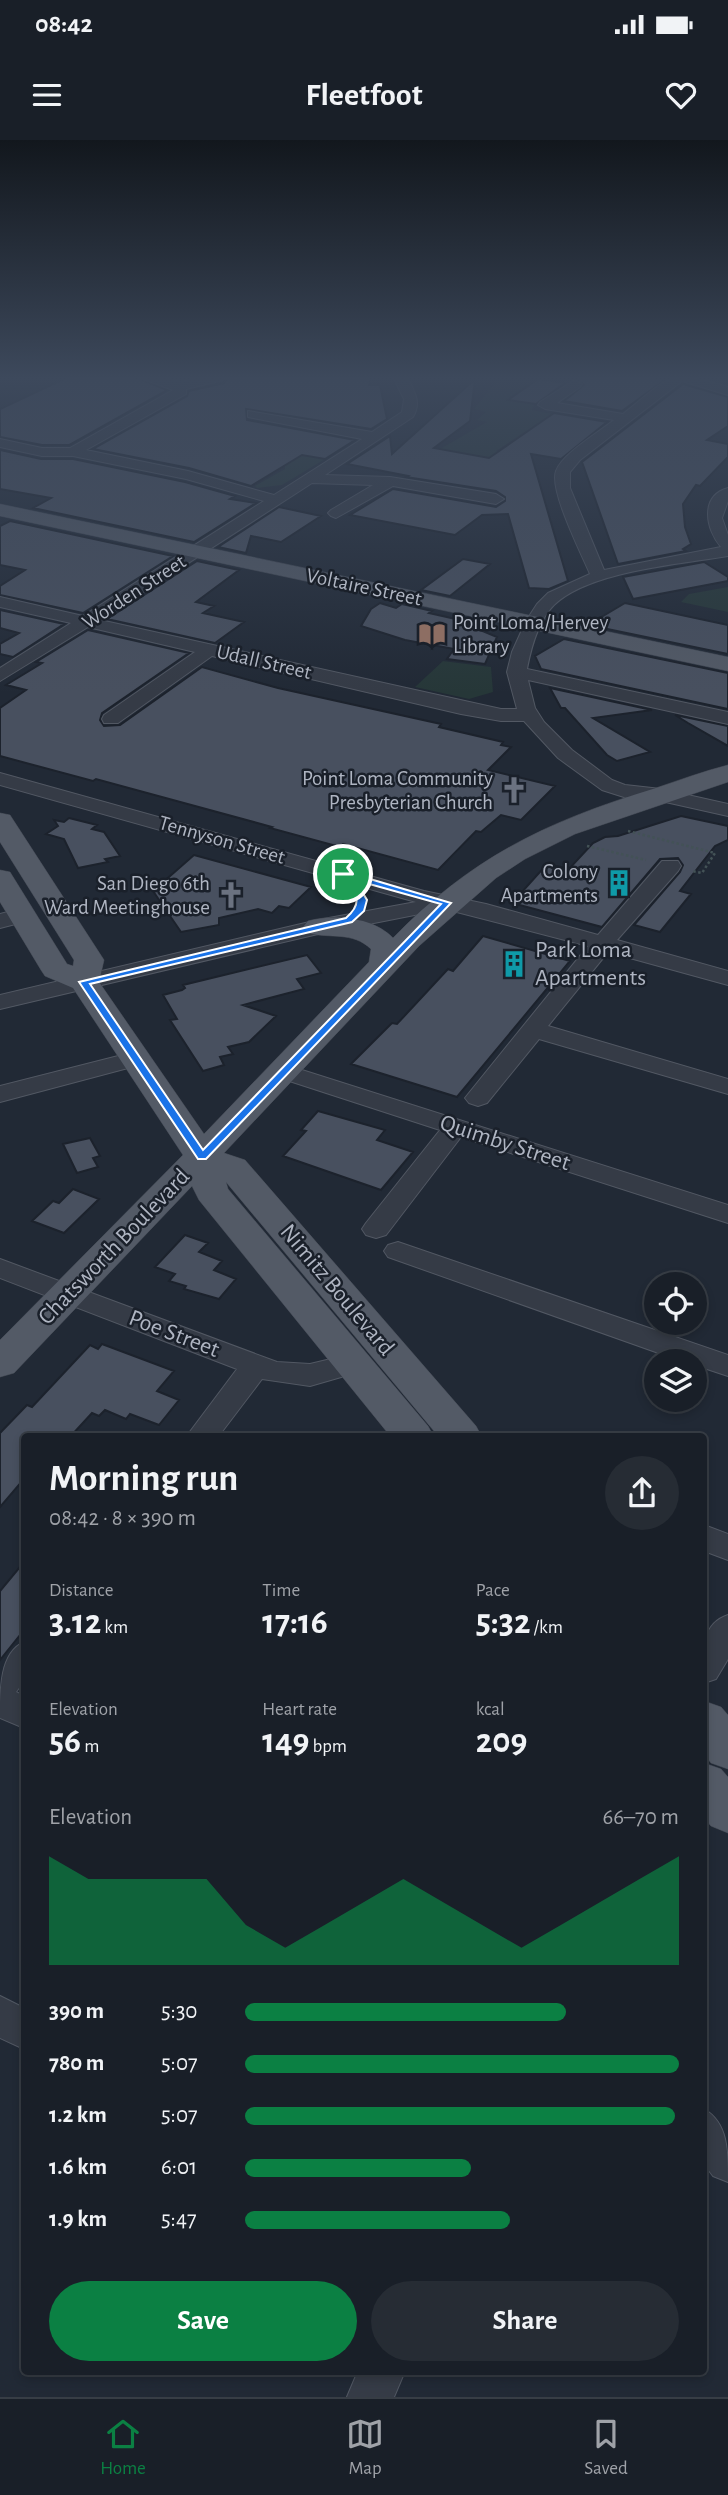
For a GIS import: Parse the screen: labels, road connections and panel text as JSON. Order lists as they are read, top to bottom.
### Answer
{
  "streets": {
    "main road": ["Voltaire Street", "Chatsworth Boulevard", "Nimitz Boulevard"],
    "street": [
      "Worden Street",
      "Udall Street",
      "Tennyson Street",
      "Quimby Street",
      "Poe Street"
    ]
  },
  "crossings": [
    ["Voltaire Street", "Worden Street"],
    ["Worden Street", "Udall Street"],
    ["Tennyson Street", "Chatsworth Boulevard"],
    ["Quimby Street", "Chatsworth Boulevard"],
    ["Chatsworth Boulevard", "Nimitz Boulevard"],
    ["Chatsworth Boulevard", "Poe Street"],
    ["Nimitz Boulevard", "Poe Street"]
  ],
  "places": {
    "library": ["Point Loma/Hervey Library"],
    "church": ["Point Loma Community Presbyterian Church", "San Diego 6th Ward Meetinghouse"],
    "building": ["Colony Apartments", "Park Loma Apartments"]
  },
  "page": {
    "status": "08:42",
    "header": "Fleetfoot",
    "heading": ["Morning run", "08:42 · 8 × 390 m"],
    "stats": [
      ["Distance", "3.12 km"],
      ["Time", "17:16"],
      ["Pace", "5:32 /km"],
      ["Elevation", "56 m"],
      ["Heart rate", "149 bpm"],
      ["kcal", "209"]
    ],
    "chart": ["Elevation", "66–70 m"],
    "list": [
      {
        "name": "390 m",
        "note": "5:30"
      },
      {
        "name": "780 m",
        "note": "5:07"
      },
      {
        "name": "1.2 km",
        "note": "5:07"
      },
      {
        "name": "1.6 km",
        "note": "6:01"
      },
      {
        "name": "1.9 km",
        "note": "5:47"
      }
    ],
    "buttons": ["Save", "Share"],
    "tabs": ["Home", "Map", "Saved"]
  }
}
